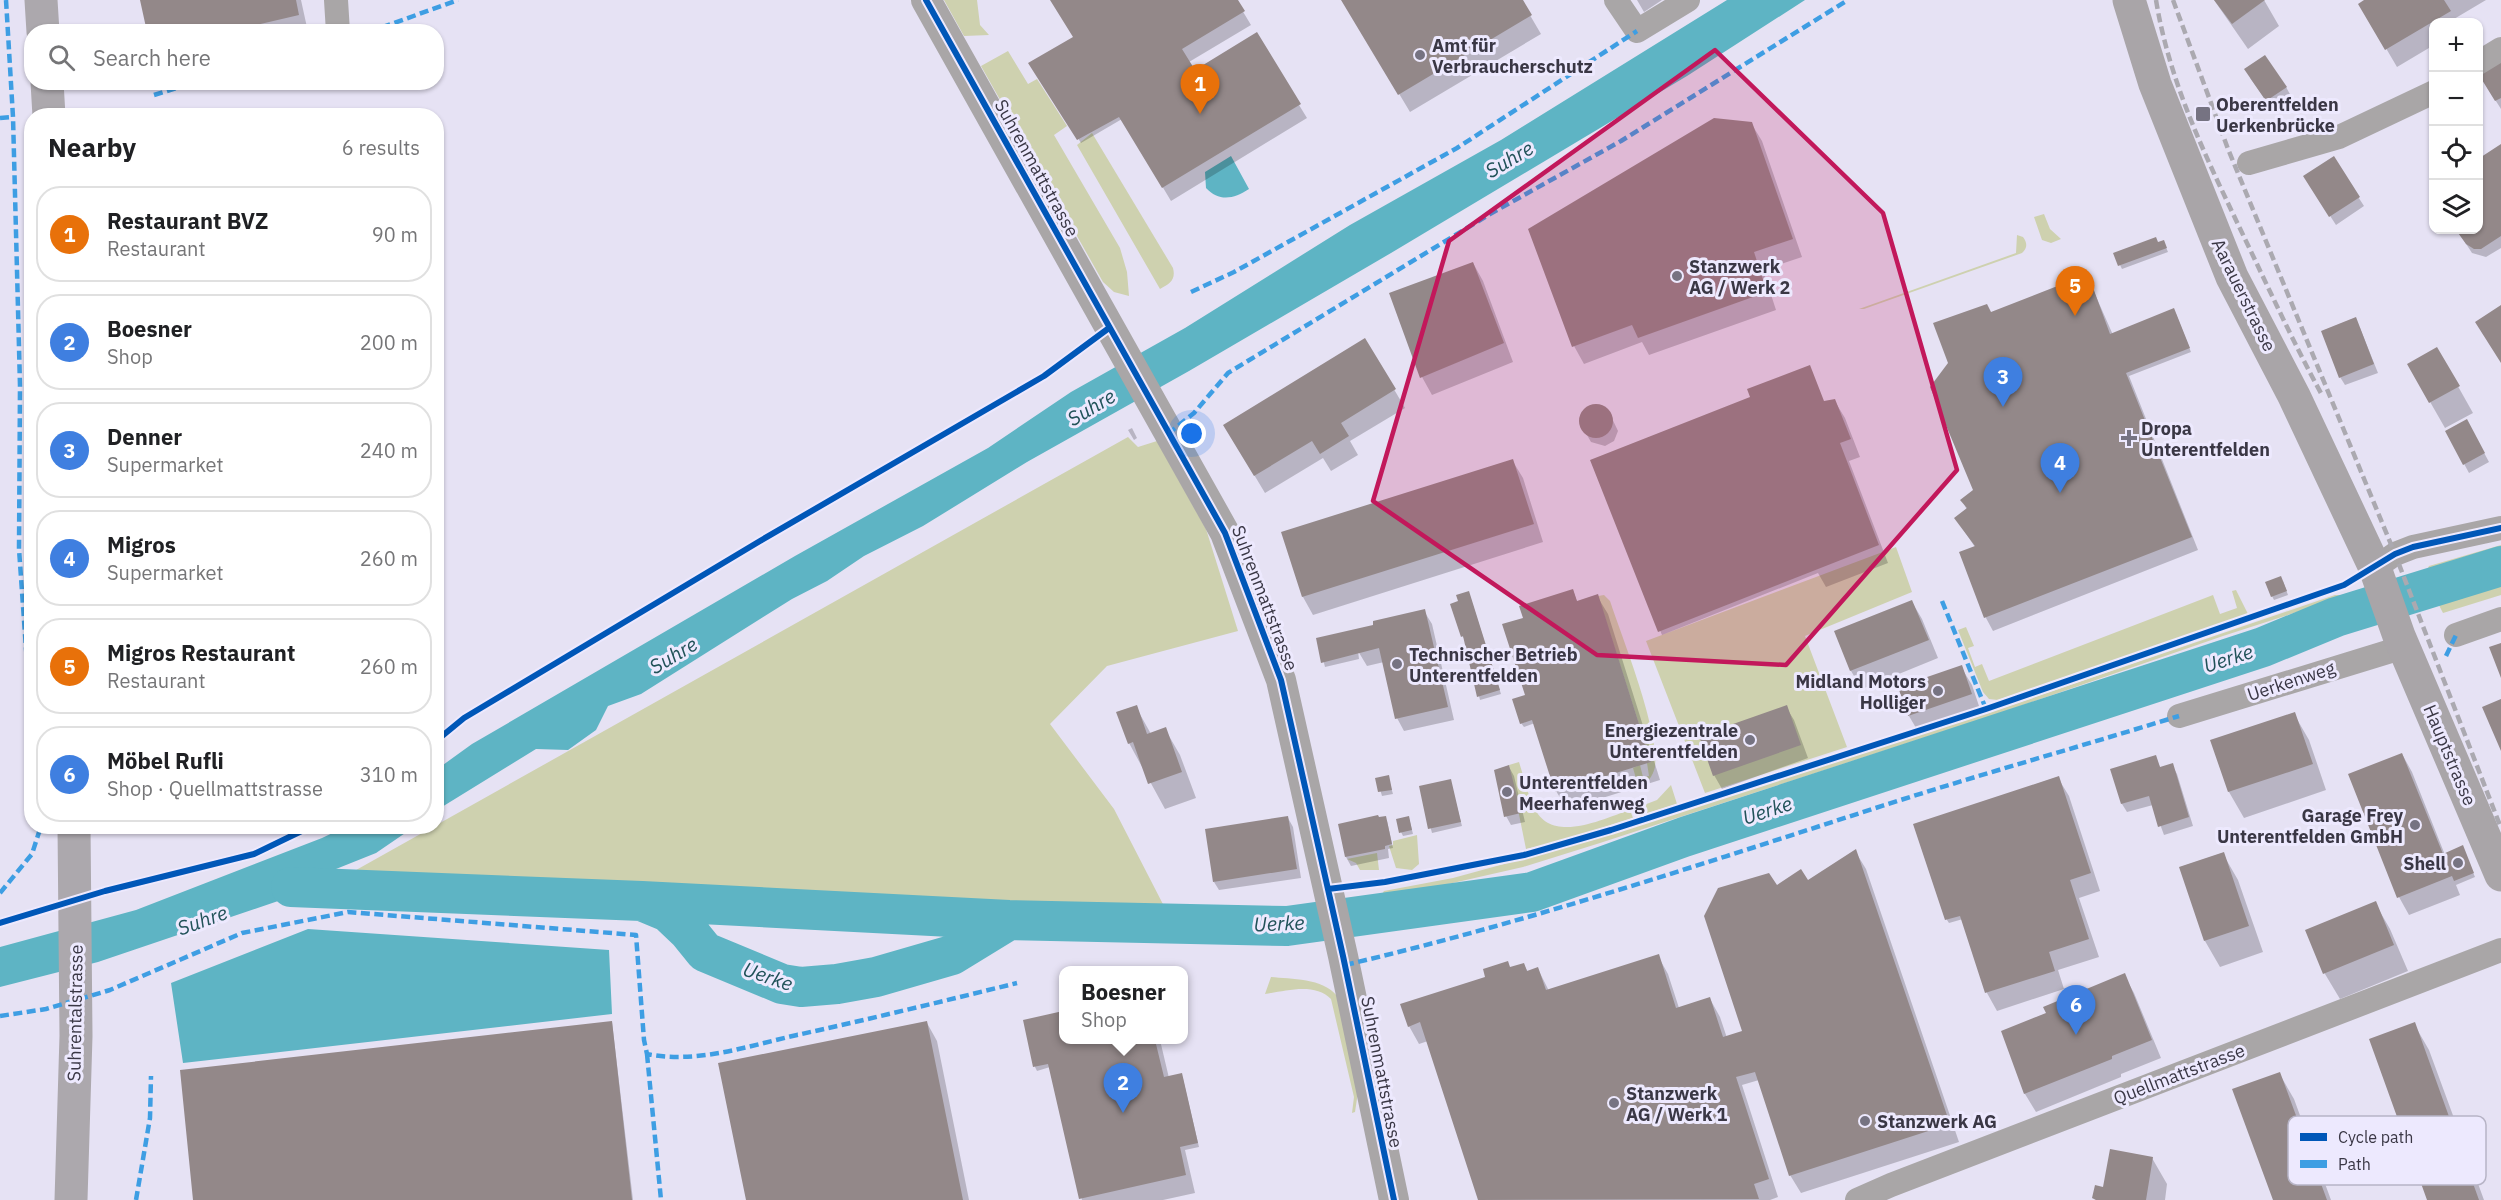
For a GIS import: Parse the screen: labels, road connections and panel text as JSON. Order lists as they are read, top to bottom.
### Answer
{
  "streets": {
    "main road": ["Aarauerstrasse", "Hauptstrasse", "Suhrentalstrasse"],
    "street": ["Suhrenmattstrasse", "Uerkenweg", "Quellmattstrasse"]
  },
  "crossings": [
    ["Aarauerstrasse", "Uerkenweg"],
    ["Aarauerstrasse", "Hauptstrasse"],
    ["Uerkenweg", "Hauptstrasse"]
  ],
  "water": ["Suhre", "Uerke"],
  "places": {
    "other": [
      "Amt für Verbraucherschutz",
      "Stanzwerk AG / Werk 2",
      "Technischer Betrieb Unterentfelden",
      "Midland Motors Holliger",
      "Energiezentrale Unterentfelden",
      "Unterentfelden Meerhafenweg",
      "Garage Frey Unterentfelden GmbH",
      "Shell",
      "Stanzwerk AG / Werk 1",
      "Stanzwerk AG"
    ],
    "transit": ["Oberentfelden Uerkenbrücke"],
    "health": ["Dropa Unterentfelden"]
  },
  "legend": ["Cycle path", "Path"],
  "page": {
    "map_buttons": ["+", "−"],
    "search": "Search here",
    "pins": [
      "1",
      "5",
      "3",
      "4",
      "6",
      "2"
    ],
    "heading": ["Nearby", "6 results"],
    "list": [
      {
        "mark": "1",
        "name": "Restaurant BVZ",
        "note": "Restaurant",
        "value": "90 m"
      },
      {
        "mark": "2",
        "name": "Boesner",
        "note": "Shop",
        "value": "200 m"
      },
      {
        "mark": "3",
        "name": "Denner",
        "note": "Supermarket",
        "value": "240 m"
      },
      {
        "mark": "4",
        "name": "Migros",
        "note": "Supermarket",
        "value": "260 m"
      },
      {
        "mark": "5",
        "name": "Migros Restaurant",
        "note": "Restaurant",
        "value": "260 m"
      },
      {
        "mark": "6",
        "name": "Möbel Rufli",
        "note": "Shop · Quellmattstrasse",
        "value": "310 m"
      }
    ],
    "popup": ["Boesner", "Shop"]
  }
}
